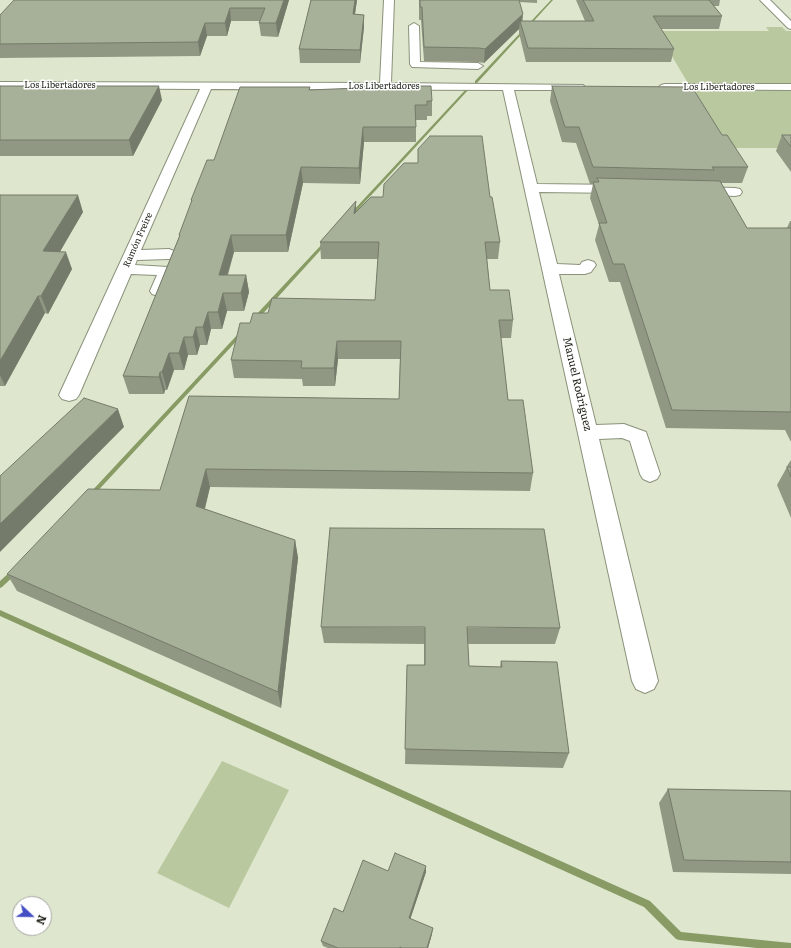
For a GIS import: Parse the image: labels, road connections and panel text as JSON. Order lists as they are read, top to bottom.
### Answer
{
  "streets": {
    "street": ["Los Libertadores", "Ramón Freire", "Manuel Rodríguez"]
  },
  "crossings": [
    ["Los Libertadores", "Ramón Freire"],
    ["Los Libertadores", "Manuel Rodríguez"]
  ],
  "north": "right"
}
